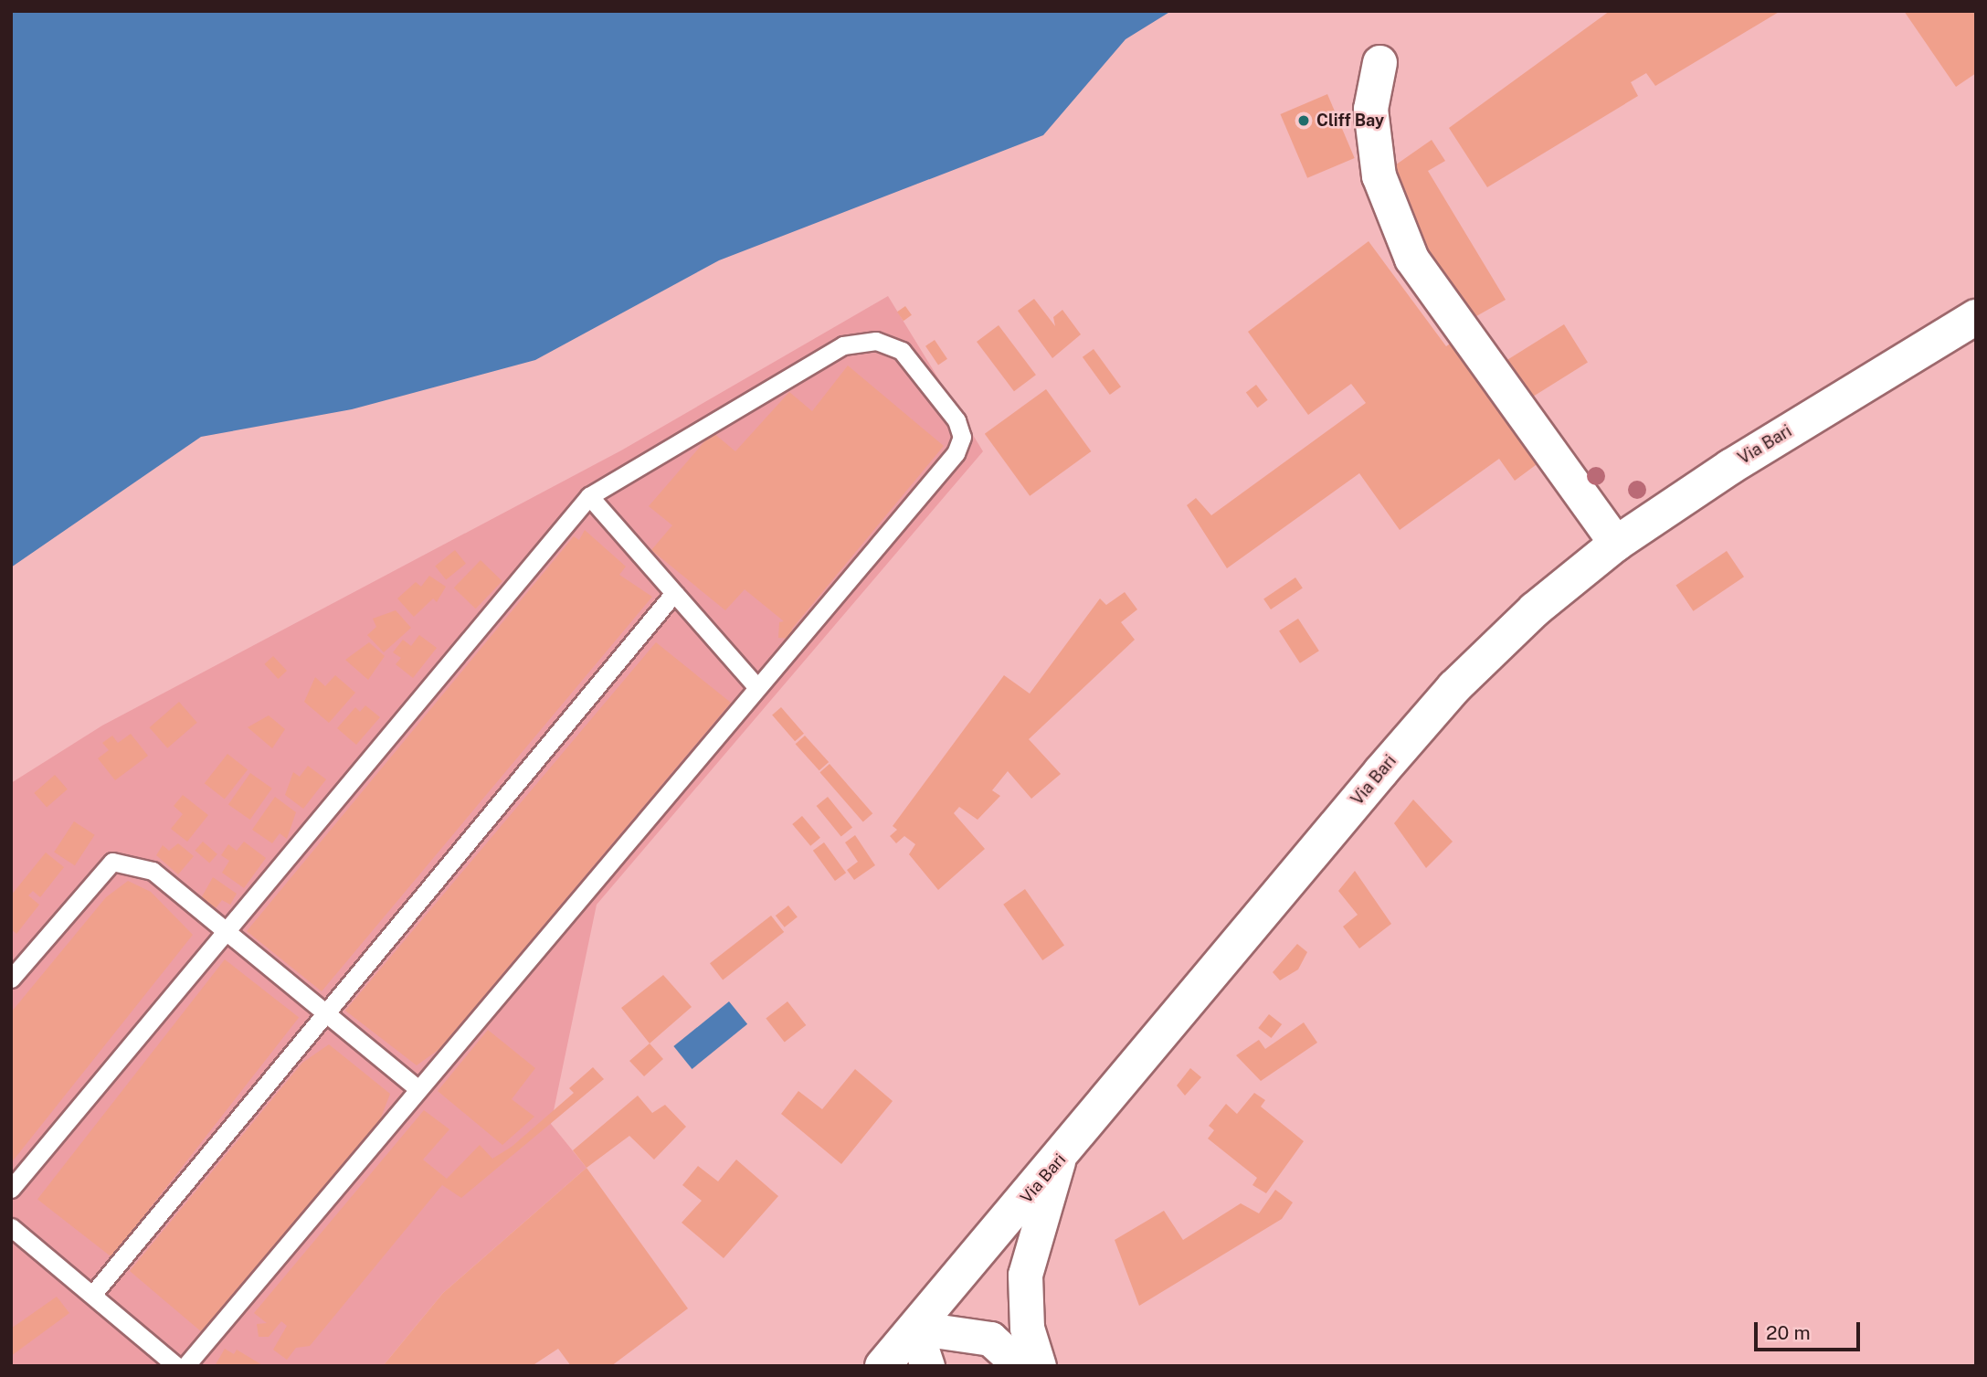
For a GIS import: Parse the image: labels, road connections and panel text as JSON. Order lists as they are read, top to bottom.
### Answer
{
  "streets": {
    "main road": ["Via Bari"]
  },
  "places": ["Cliff Bay"],
  "scale_bar": "20 m"
}
